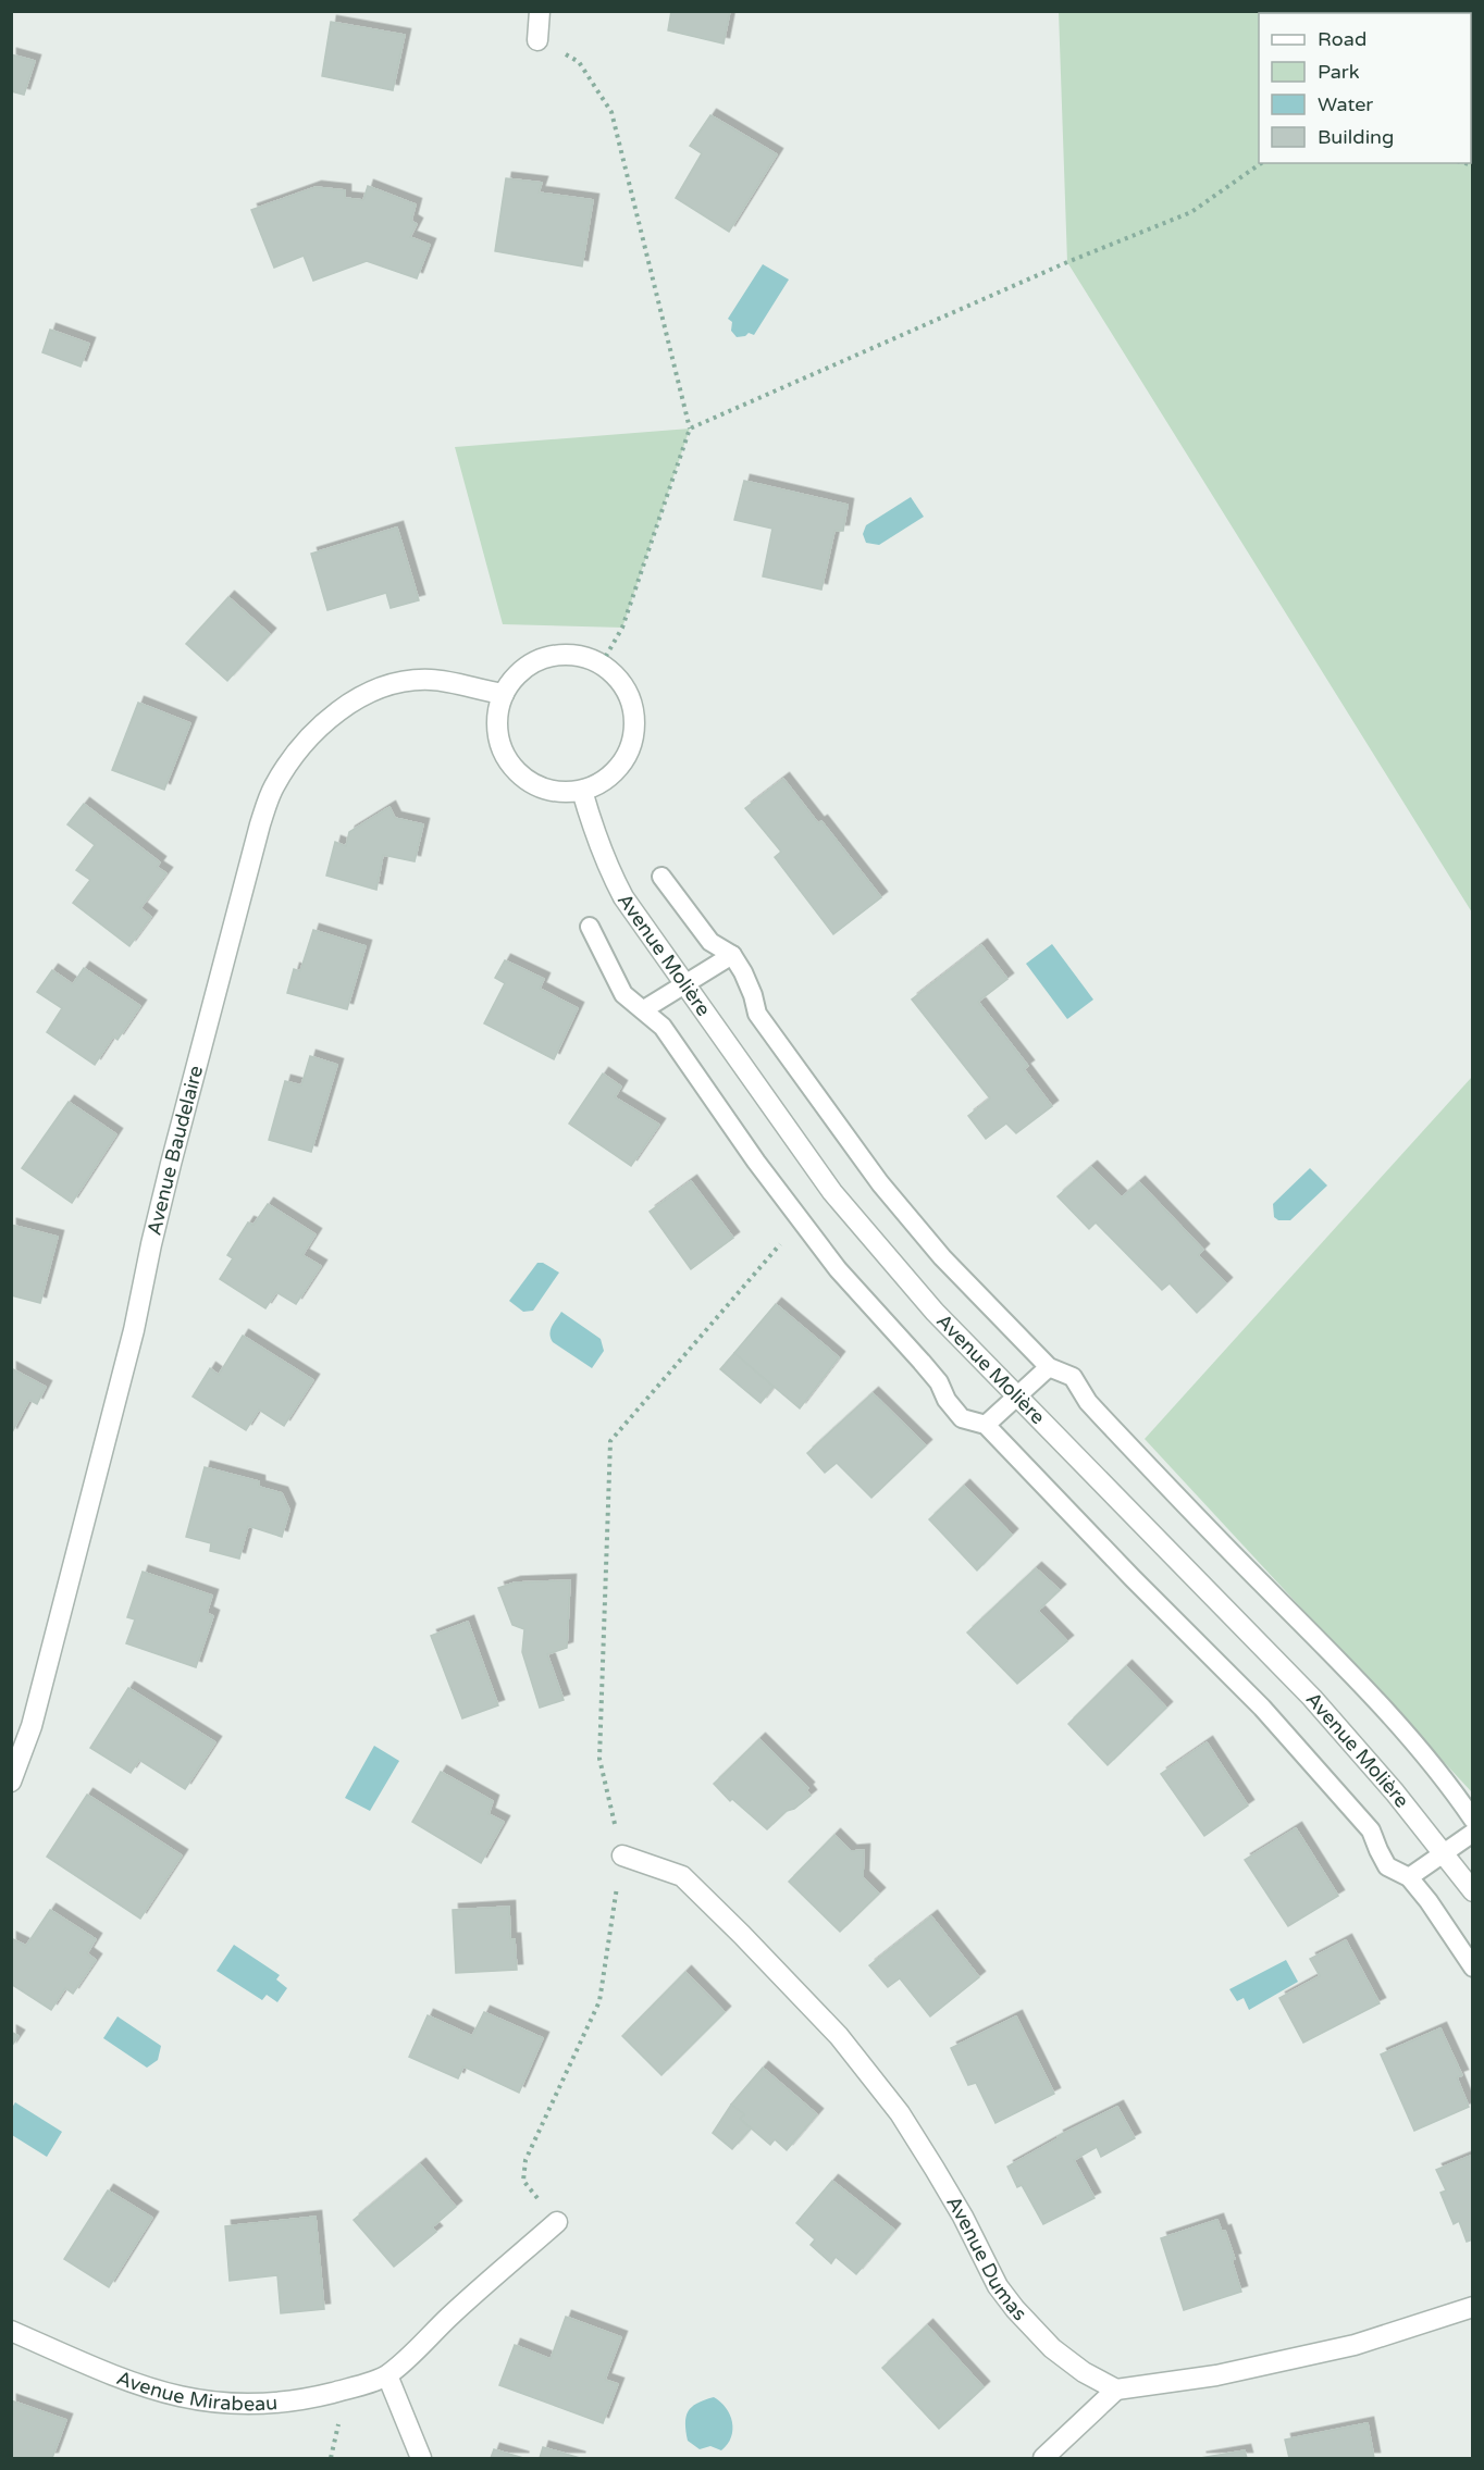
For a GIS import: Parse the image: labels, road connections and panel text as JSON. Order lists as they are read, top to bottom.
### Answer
{
  "streets": {
    "street": [
      "Avenue Molière",
      "Avenue Baudelaire",
      "Avenue Dumas",
      "Avenue Mirabeau"
    ]
  },
  "crossings": [
    ["Avenue Molière", "Avenue Baudelaire"]
  ],
  "legend": [
    "Road",
    "Park",
    "Water",
    "Building"
  ]
}
